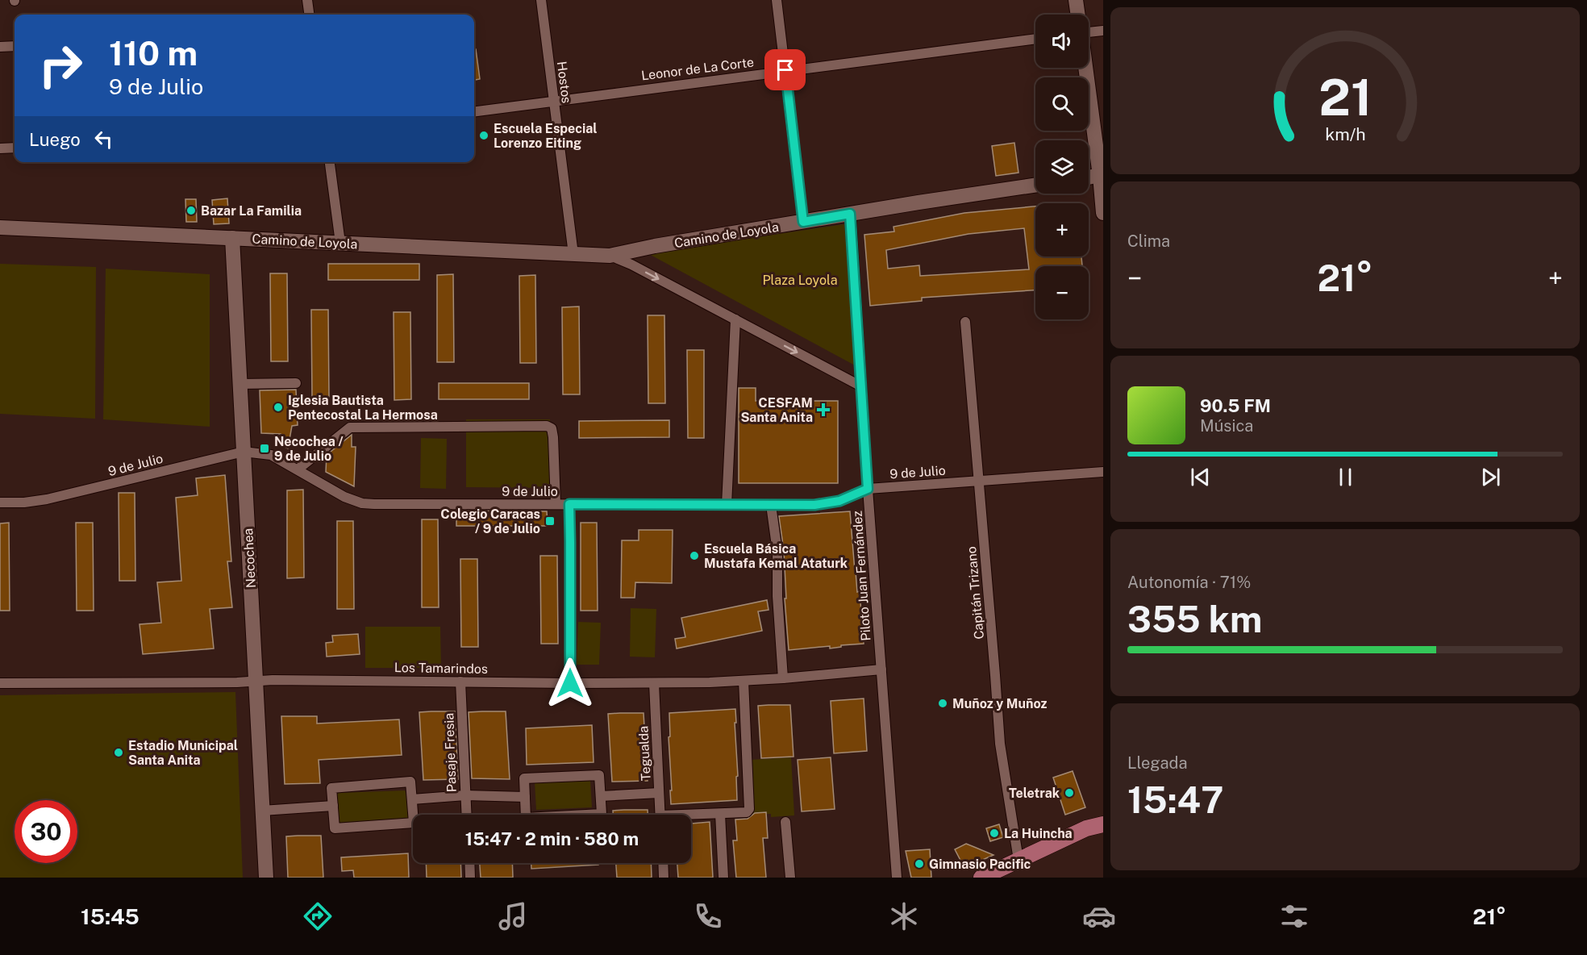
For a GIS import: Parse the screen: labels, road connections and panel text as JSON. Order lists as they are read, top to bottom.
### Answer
{
  "streets": {
    "street": [
      "Leonor de La Corte",
      "Hostos",
      "Camino de Loyola",
      "9 de Julio",
      "Necochea",
      "Piloto Juan Fernández",
      "Capitán Trizano",
      "Los Tamarindos",
      "Pasaje Fresia",
      "Tegualda"
    ]
  },
  "crossings": [
    ["Leonor de La Corte", "Hostos"],
    ["Hostos", "Camino de Loyola"],
    ["Camino de Loyola", "Necochea"],
    ["Camino de Loyola", "Piloto Juan Fernández"],
    ["9 de Julio", "Necochea"],
    ["9 de Julio", "Piloto Juan Fernández"],
    ["9 de Julio", "Capitán Trizano"],
    ["Necochea", "Los Tamarindos"],
    ["Piloto Juan Fernández", "Los Tamarindos"],
    ["Los Tamarindos", "Pasaje Fresia"],
    ["Los Tamarindos", "Tegualda"]
  ],
  "parks": ["Plaza Loyola"],
  "places": {
    "other": [
      "Escuela Especial Lorenzo Eiting",
      "Bazar La Familia",
      "Iglesia Bautista Pentecostal La Hermosa",
      "Escuela Básica Mustafa Kemal Ataturk",
      "Muñoz y Muñoz",
      "Estadio Municipal Santa Anita",
      "Teletrak",
      "La Huincha",
      "Gimnasio Pacific"
    ],
    "health": ["CESFAM Santa Anita"],
    "transit": ["Necochea / 9 de Julio", "Colegio Caracas / 9 de Julio"]
  },
  "page": {
    "map_buttons": ["+", "−"],
    "turn": ["110 m", "9 de Julio"],
    "then": "Luego",
    "tile": [
      "Clima",
      ["Autonomía · 71%", "355 km"],
      ["Llegada", "15:47"]
    ],
    "heat": ["−", "21°", "+"],
    "song": ["90.5 FM", "Música"],
    "limit": "30",
    "trip": "15:47 · 2 min · 580 m",
    "tabs": ["15:45", "21°"],
    "gauge": ["21", "km/h"]
  }
}
